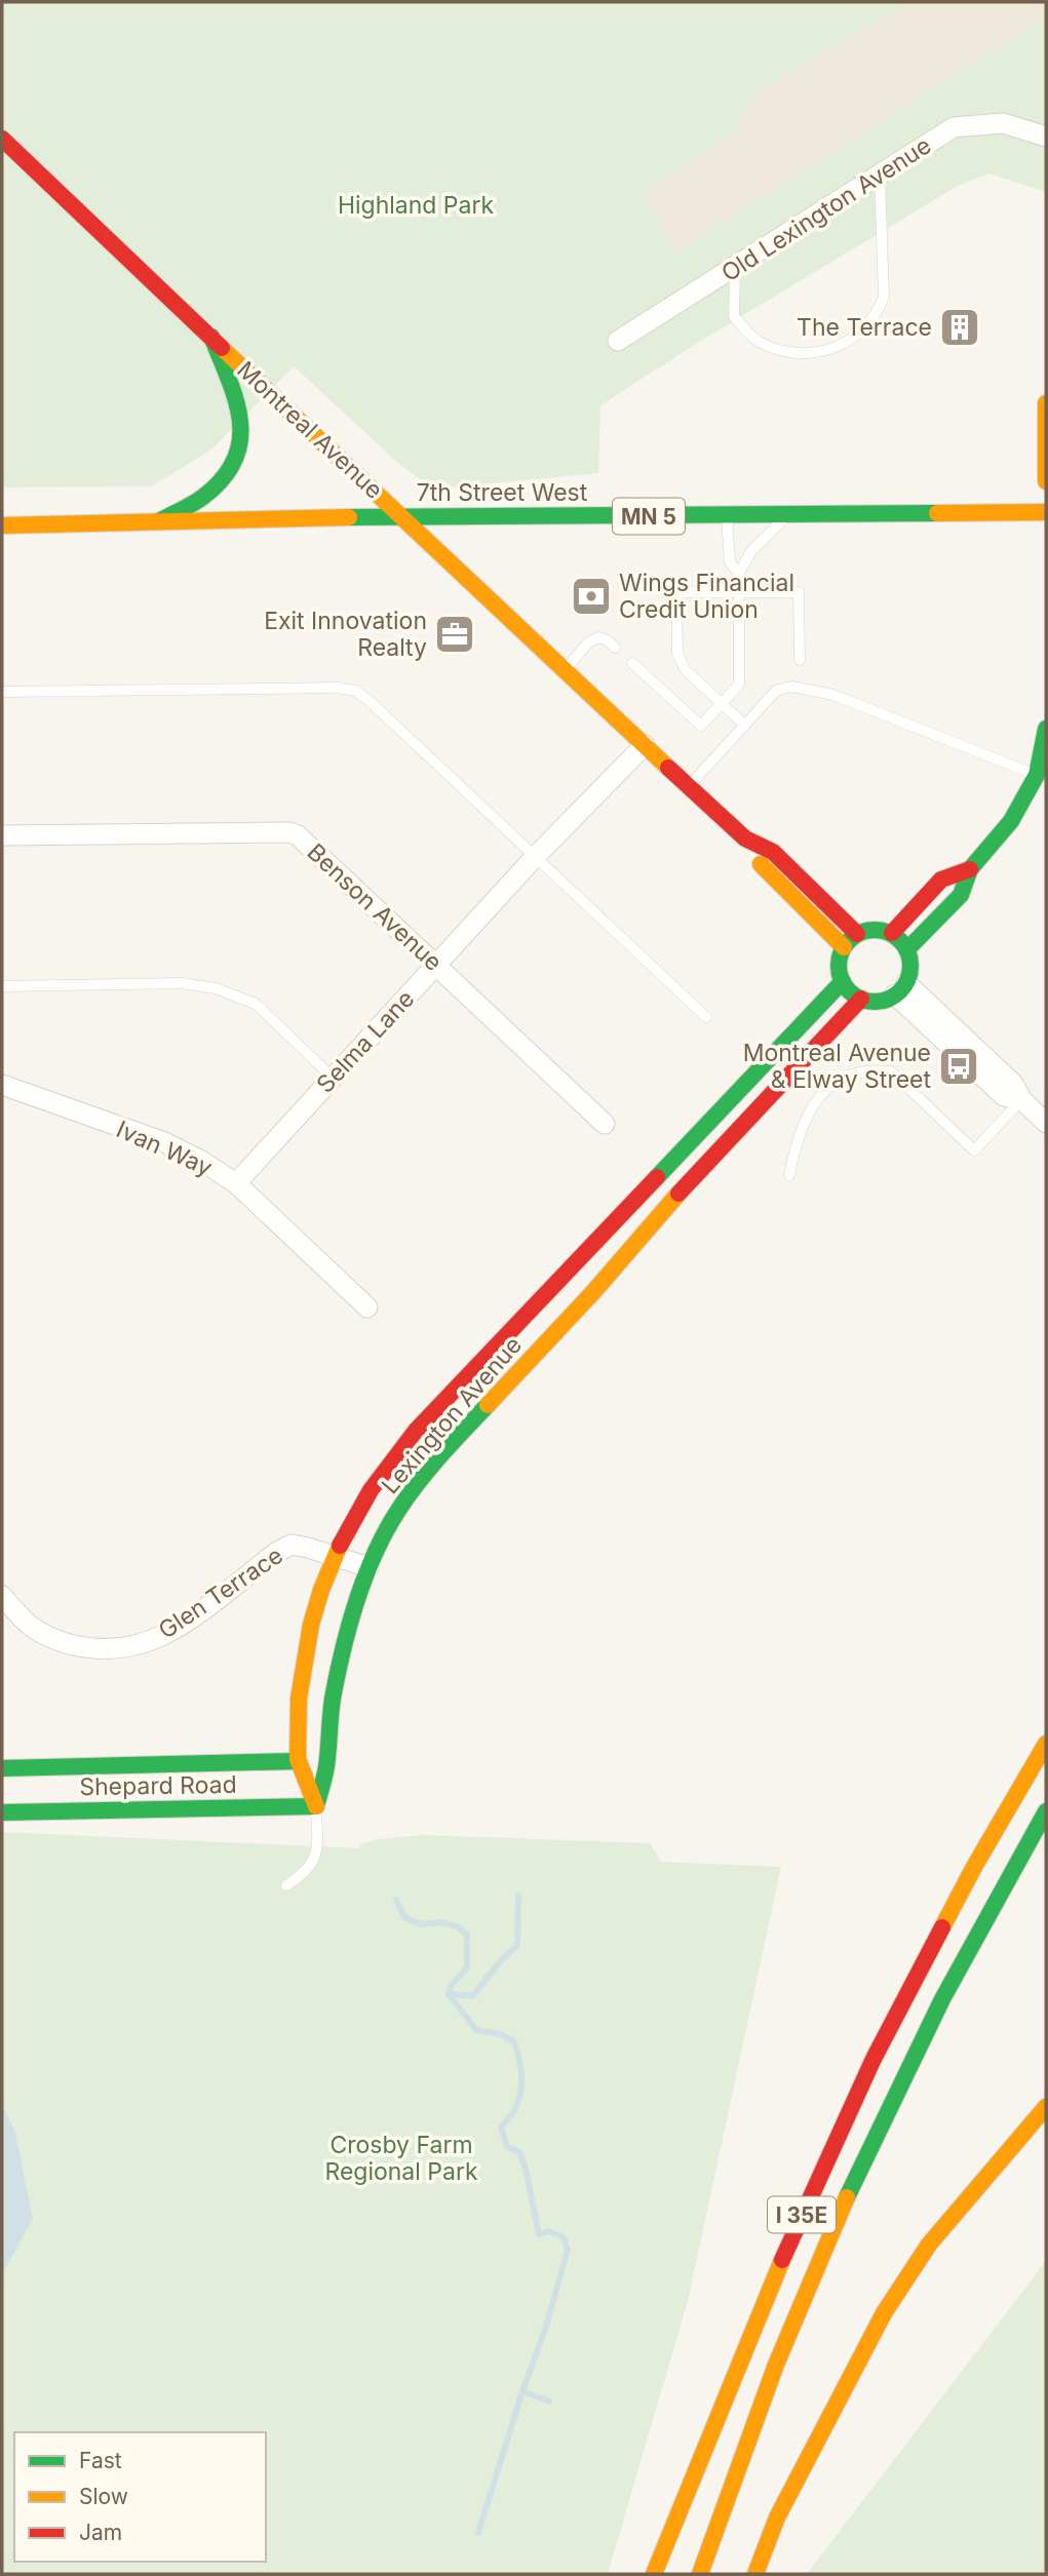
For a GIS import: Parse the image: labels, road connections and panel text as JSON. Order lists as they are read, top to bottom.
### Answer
{
  "streets": {
    "main road": [
      "Montreal Avenue",
      "7th Street West",
      "MN 5",
      "Lexington Avenue",
      "Shepard Road",
      "I 35E"
    ],
    "street": [
      "Old Lexington Avenue",
      "Benson Avenue",
      "Selma Lane",
      "Ivan Way",
      "Glen Terrace"
    ]
  },
  "crossings": [
    ["Montreal Avenue", "7th Street West"],
    ["Montreal Avenue", "Selma Lane"],
    ["Montreal Avenue", "Lexington Avenue"],
    ["Benson Avenue", "Selma Lane"],
    ["Selma Lane", "Ivan Way"],
    ["Lexington Avenue", "Glen Terrace"],
    ["Lexington Avenue", "Shepard Road"]
  ],
  "parks": ["Highland Park", "Crosby Farm Regional Park"],
  "places": {
    "building": ["The Terrace"],
    "bank": ["Wings Financial Credit Union"],
    "office": ["Exit Innovation Realty"],
    "bus stop": ["Montreal Avenue & Elway Street"]
  },
  "legend": ["Fast", "Slow", "Jam"]
}
